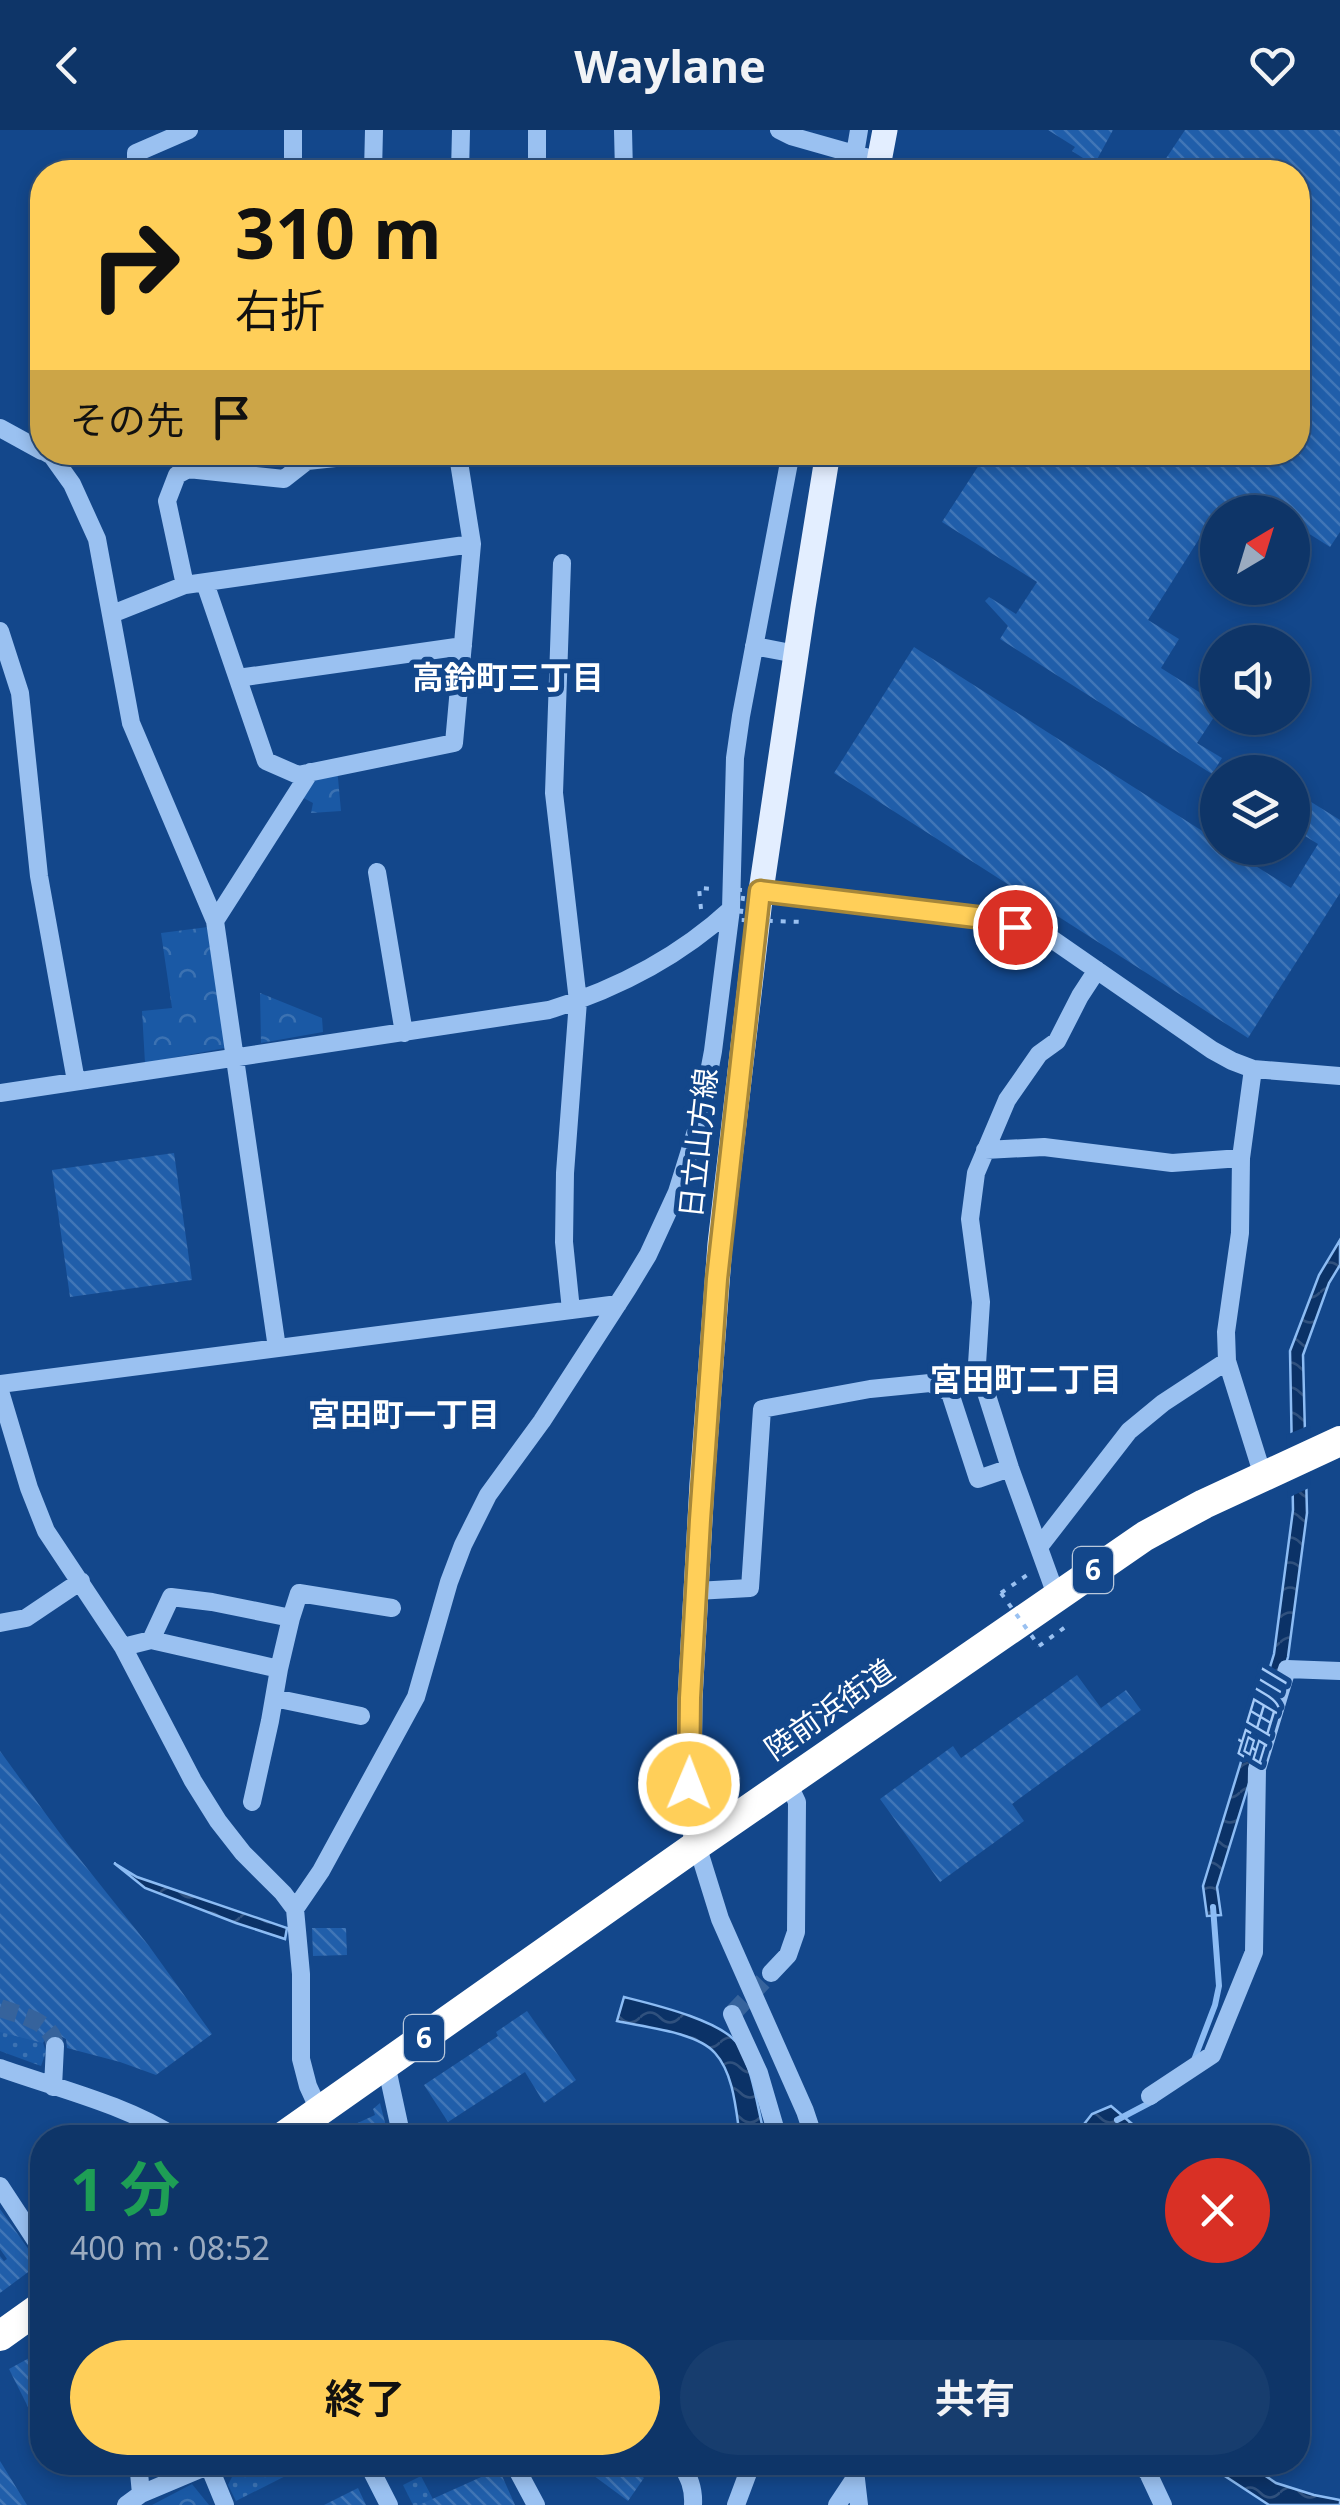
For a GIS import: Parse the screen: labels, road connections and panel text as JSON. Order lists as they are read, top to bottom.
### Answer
{
  "streets": {
    "highway": ["6", "陸前浜街道"],
    "main road": ["日立山方線"]
  },
  "crossings": [
    ["日立山方線", "陸前浜街道"]
  ],
  "districts": ["高鈴町三丁目", "宮田町二丁目", "宮田町一丁目"],
  "water": ["宮田川"],
  "north": "top right",
  "page": {
    "header": "Waylane",
    "turn": ["310 m", "右折"],
    "then": "その先",
    "heading": ["1 分", "400 m · 08:52"],
    "buttons": ["終了", "共有"]
  }
}
